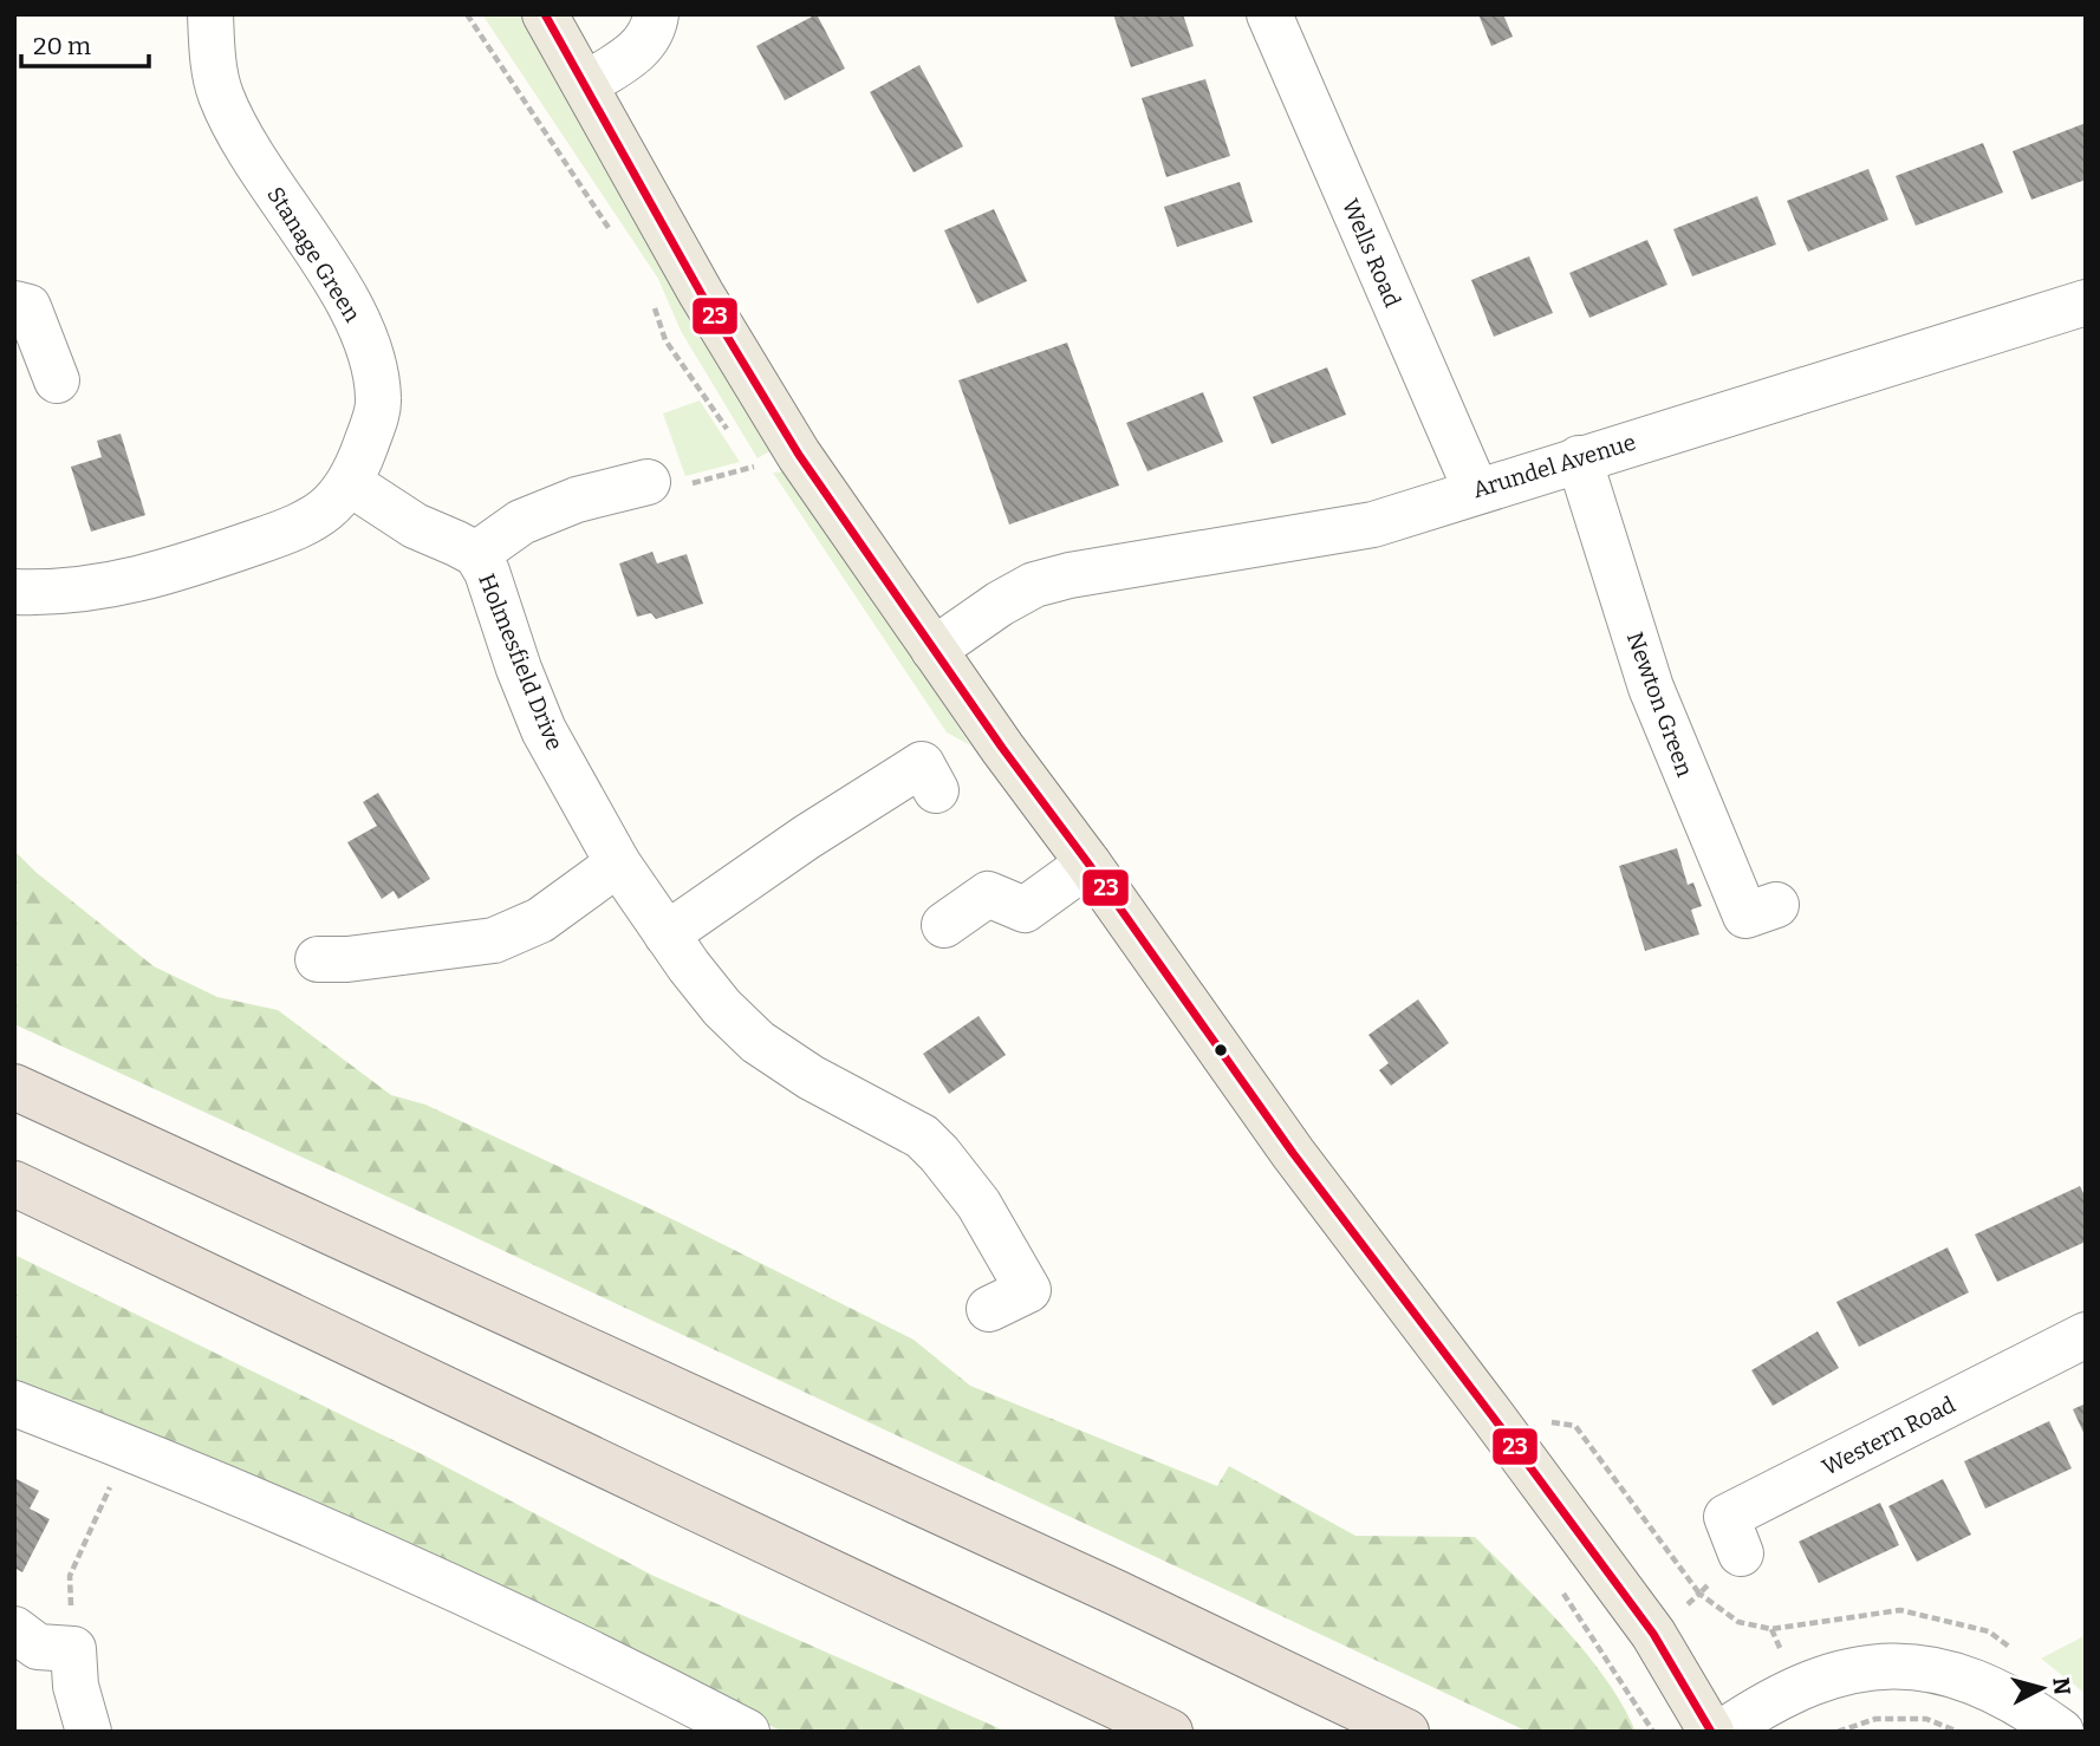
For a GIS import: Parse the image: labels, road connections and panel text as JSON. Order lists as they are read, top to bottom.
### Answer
{
  "streets": {
    "street": [
      "Wells Road",
      "Stanage Green",
      "Arundel Avenue",
      "Holmesfield Drive",
      "Newton Green",
      "Western Road"
    ]
  },
  "crossings": [
    ["Wells Road", "Arundel Avenue"],
    ["Stanage Green", "Holmesfield Drive"],
    ["Arundel Avenue", "Newton Green"]
  ],
  "lines": ["transit line 23"],
  "scale_bar": "20 m",
  "north": "right"
}
